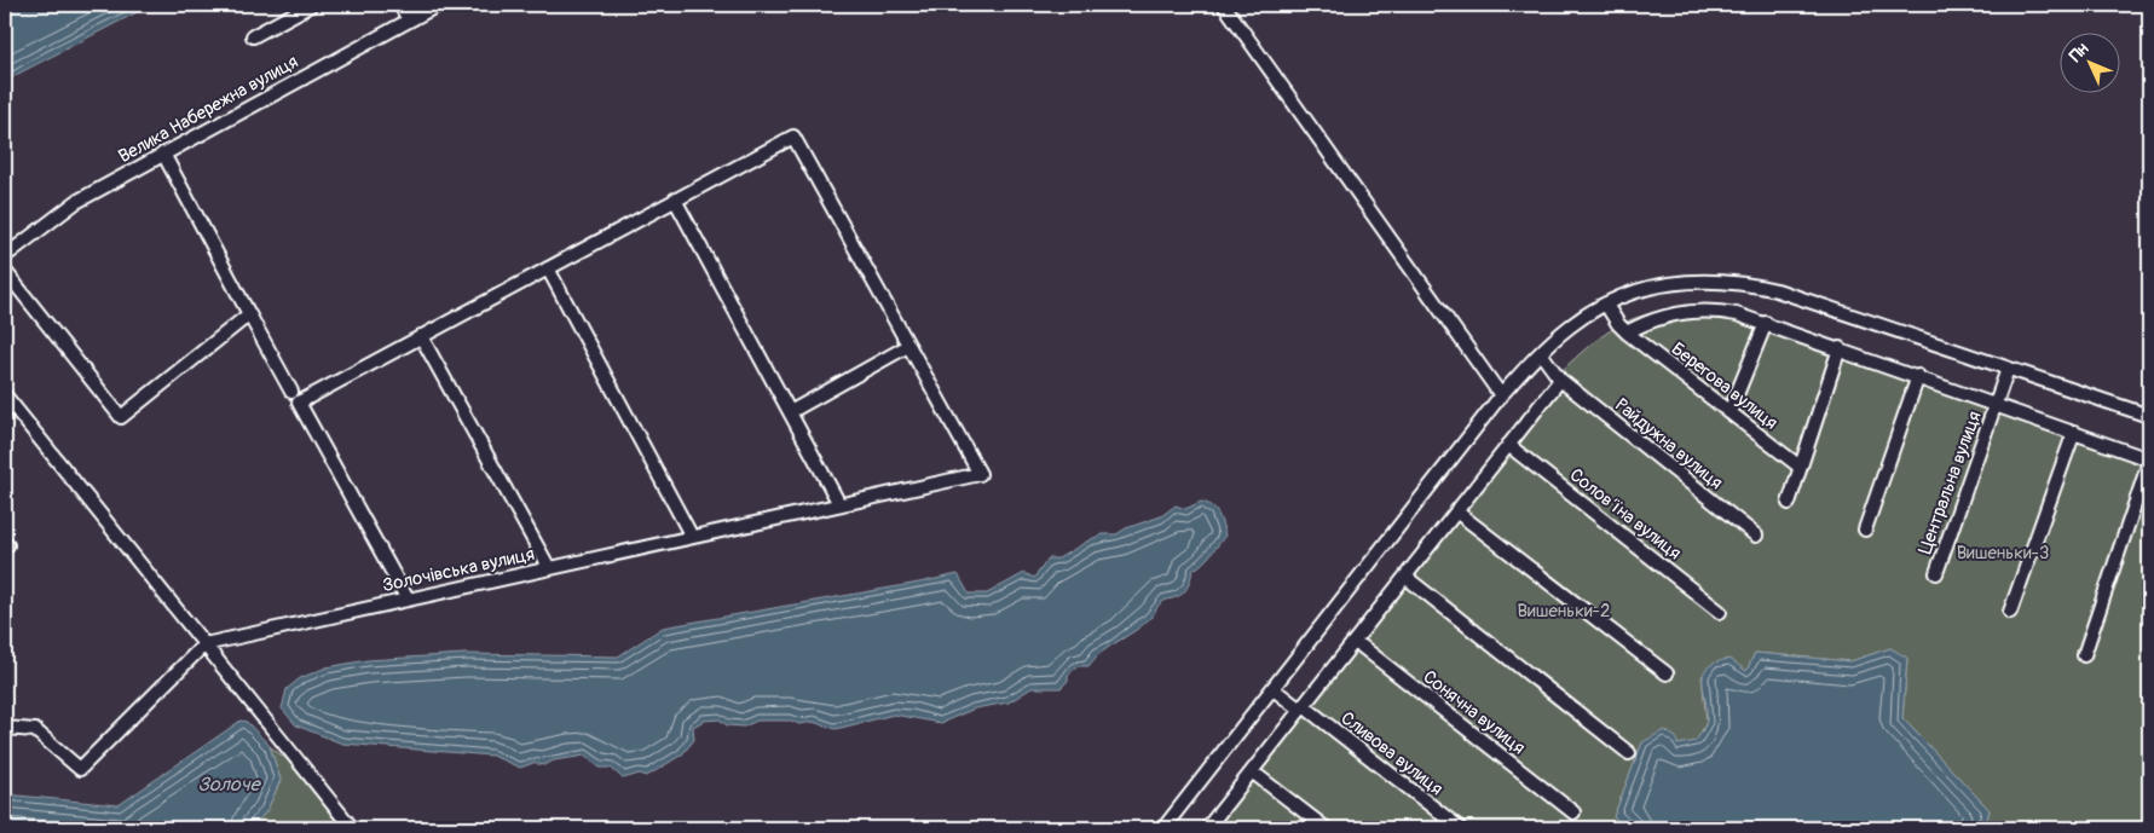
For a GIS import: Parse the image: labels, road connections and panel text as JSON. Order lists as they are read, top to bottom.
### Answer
{
  "streets": {
    "street": [
      "Велика Набережна вулиця",
      "Берегова вулиця",
      "Райдужна вулиця",
      "Центральна вулиця",
      "Соловʼїна вулиця",
      "Золочівська вулиця",
      "Сонячна вулиця",
      "Сливова вулиця"
    ]
  },
  "water": ["Золоче"],
  "parks": ["Вишеньки-3", "Вишеньки-2"],
  "north": "top left"
}
